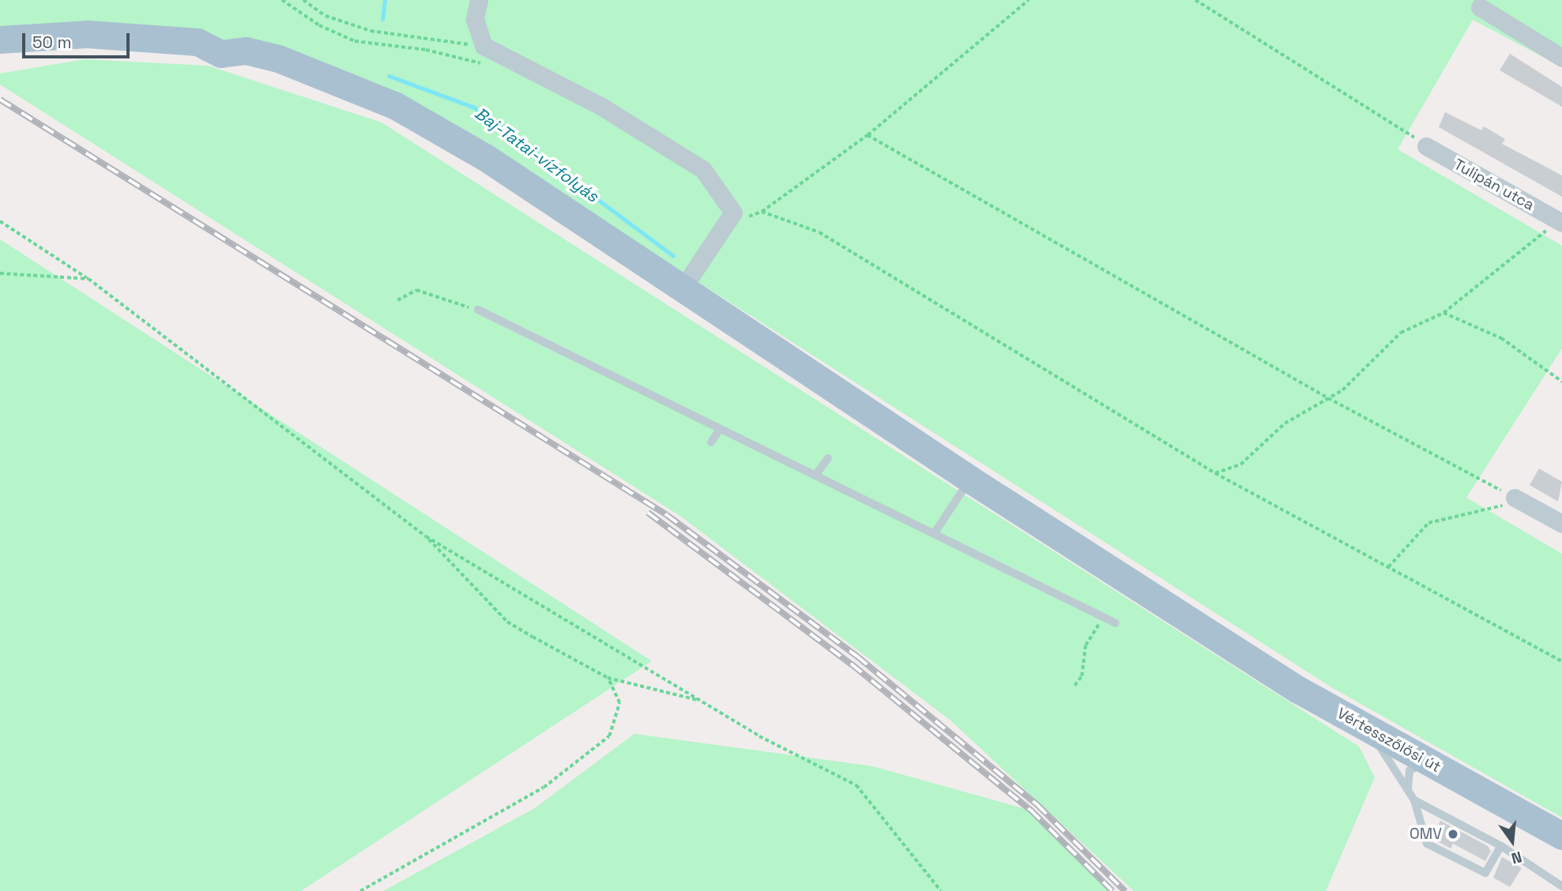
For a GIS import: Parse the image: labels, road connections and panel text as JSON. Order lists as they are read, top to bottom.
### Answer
{
  "streets": {
    "main road": ["Vértesszőlősi út"],
    "street": ["Tulipán utca"]
  },
  "water": ["Baj-Tatai-vízfolyás"],
  "places": ["OMV"],
  "scale_bar": "50 m",
  "north": "bottom"
}
